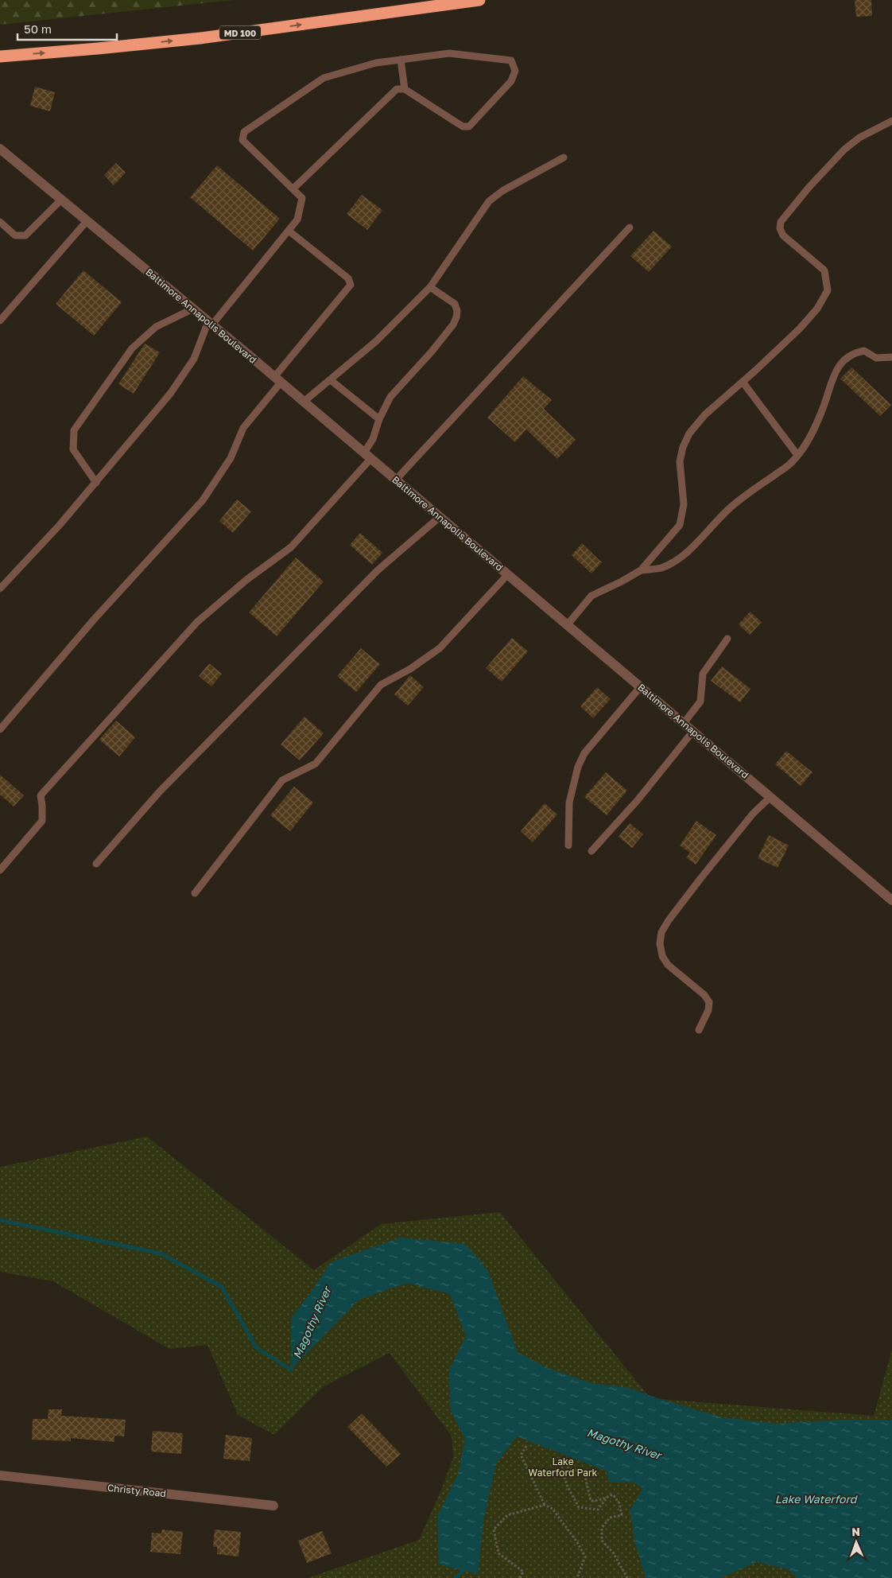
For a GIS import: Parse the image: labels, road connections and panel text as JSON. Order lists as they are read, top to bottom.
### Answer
{
  "streets": {
    "highway": ["MD 100"],
    "street": ["Baltimore Annapolis Boulevard", "Christy Road"]
  },
  "water": ["Magothy River", "Lake Waterford"],
  "parks": ["Lake Waterford Park"],
  "scale_bar": "50 m",
  "north": "top"
}
